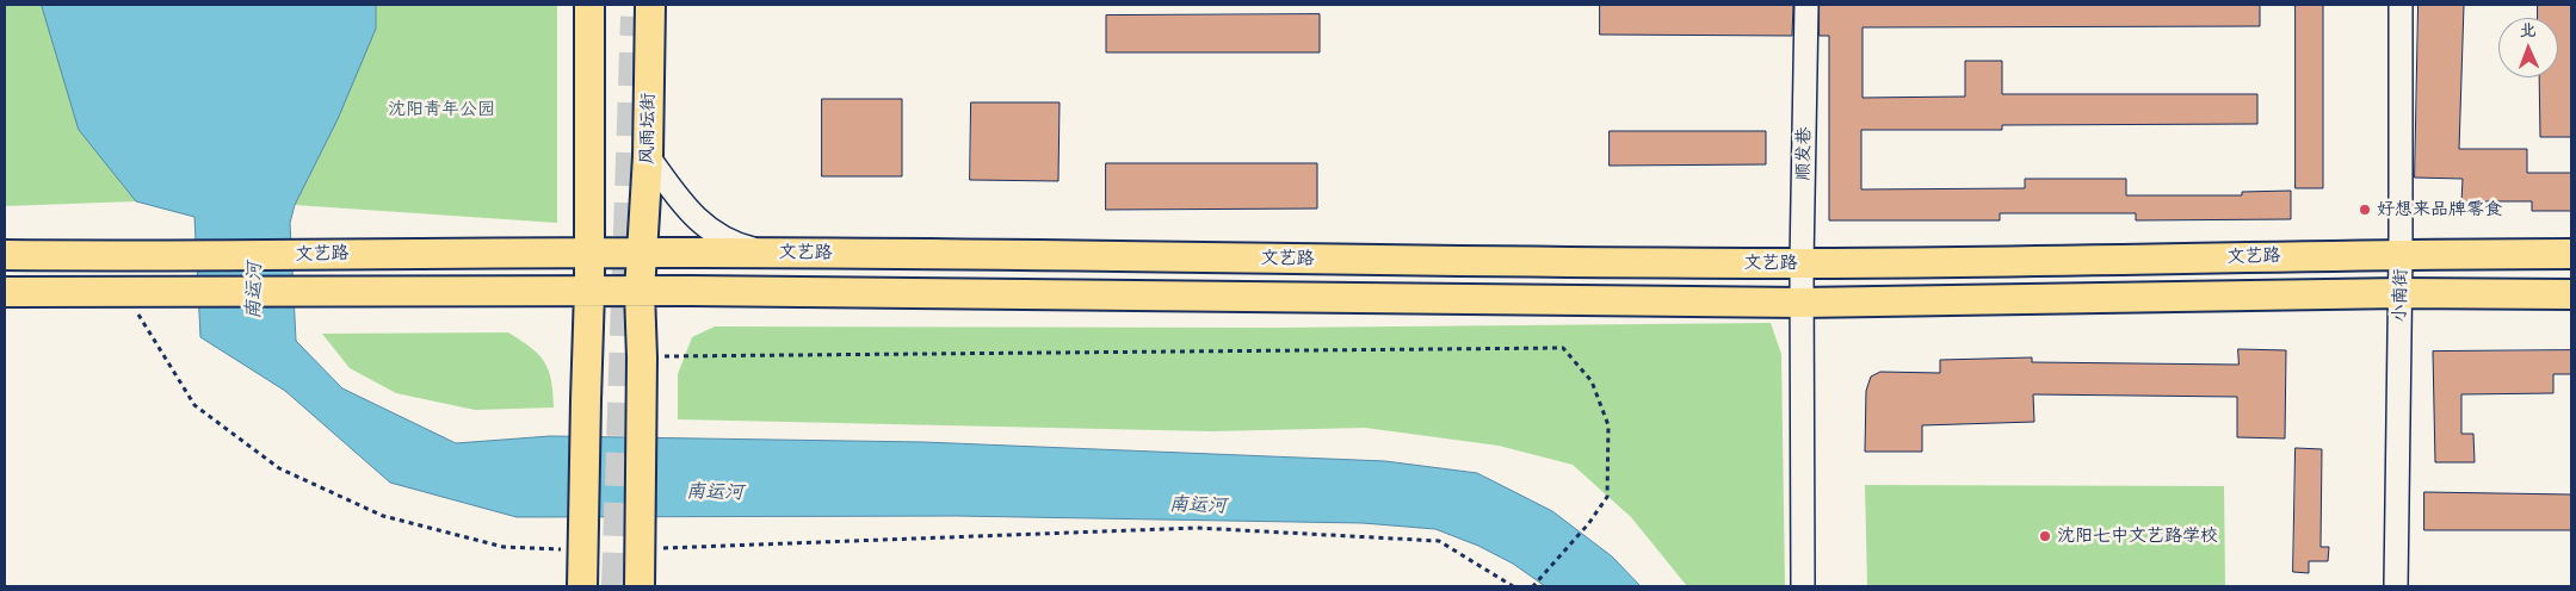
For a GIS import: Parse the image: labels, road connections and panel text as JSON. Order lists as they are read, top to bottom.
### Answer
{
  "streets": {
    "main road": ["风雨坛街", "文艺路"],
    "street": ["顺发巷", "小南街"]
  },
  "crossings": [
    ["风雨坛街", "文艺路"],
    ["顺发巷", "文艺路"],
    ["文艺路", "小南街"]
  ],
  "water": ["南运河"],
  "parks": ["沈阳青年公园"],
  "places": ["好想来品牌零食", "沈阳七中文艺路学校"],
  "north": "top"
}
